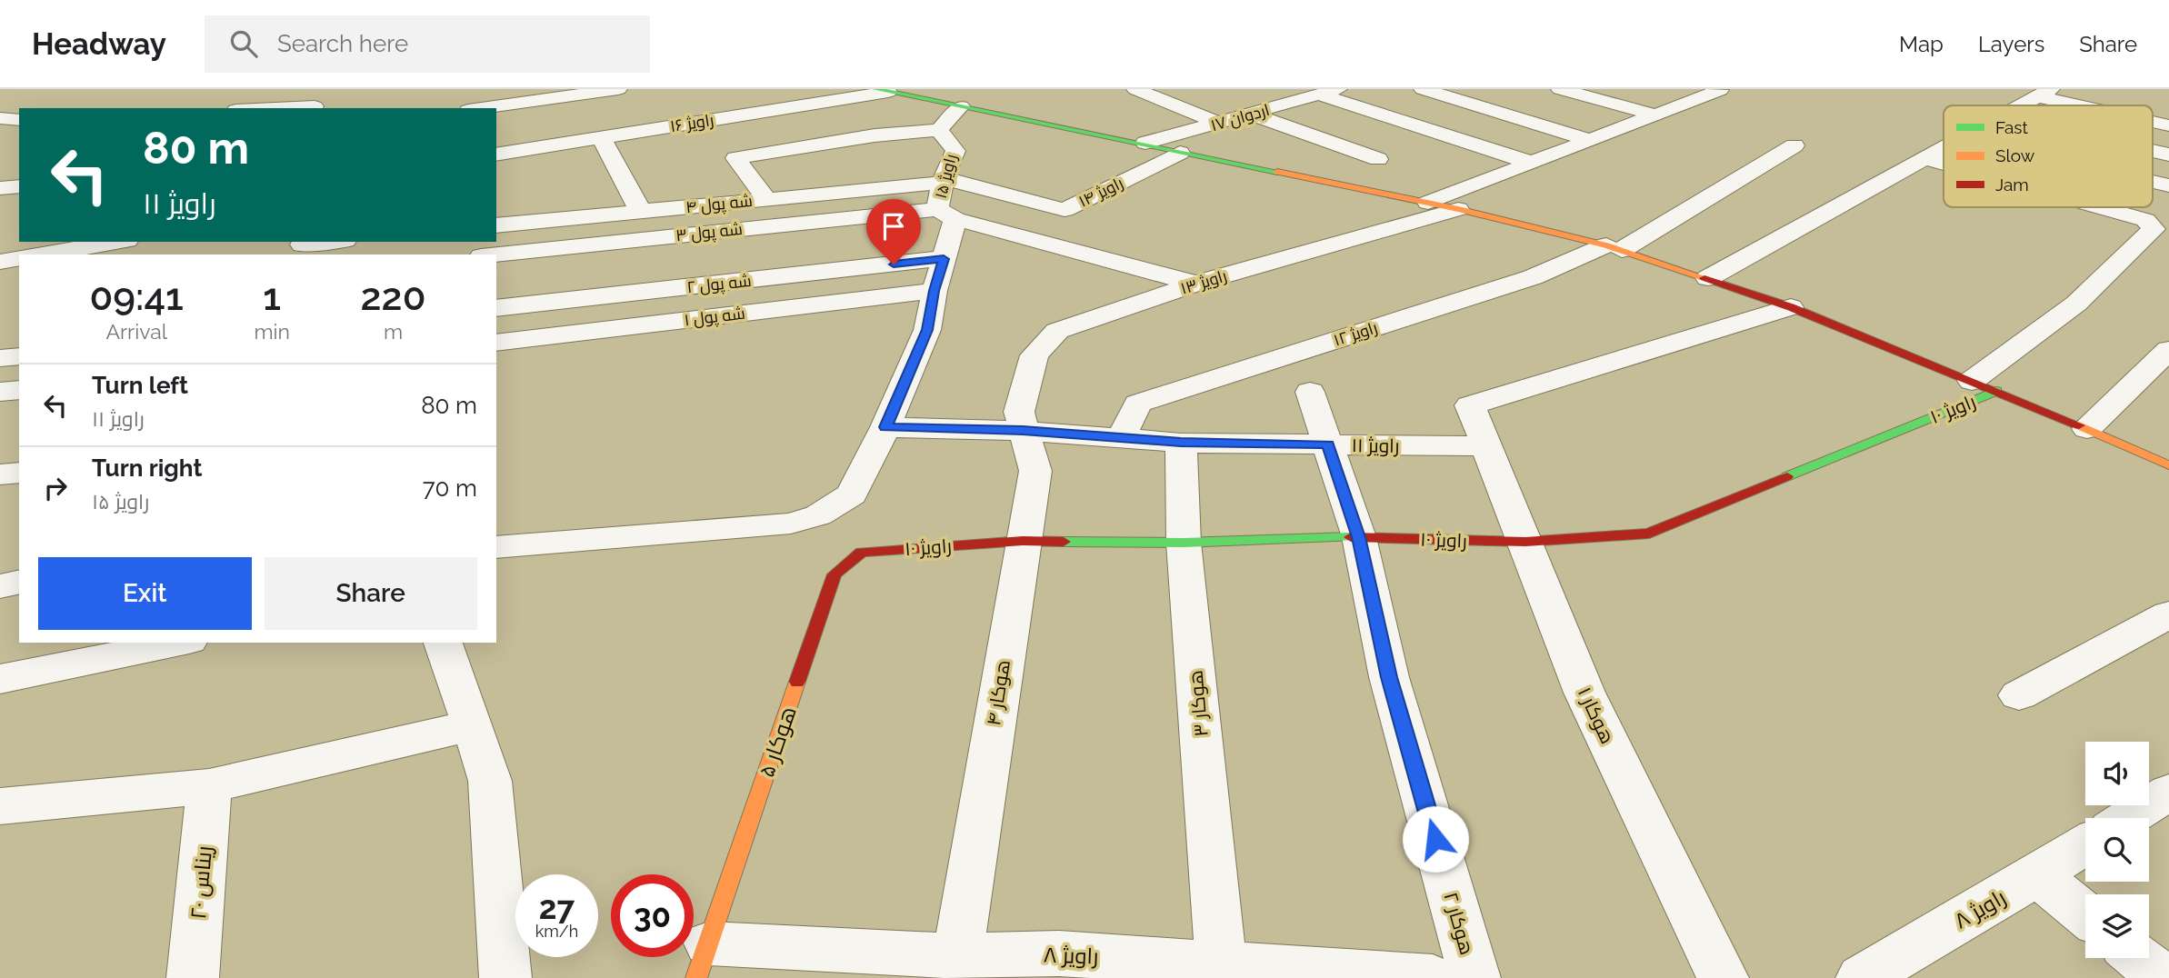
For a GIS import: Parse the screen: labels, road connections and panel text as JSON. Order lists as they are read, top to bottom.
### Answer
{
  "streets": {
    "street": [
      "اردوان ۱۷",
      "راویژ ۱۶",
      "راویژ ۱۵",
      "راویژ ۱۴",
      "شه پول ۴",
      "شه پول ۳",
      "راویژ ۱۳",
      "شه پول ۲",
      "شه پول ۱",
      "راویژ ۱۲",
      "راویژ ۱۰",
      "راویژ ۱۱",
      "هوکار ۴",
      "هوکار ۳",
      "هوکار ۱",
      "هوکار ۵",
      "ریناس ۲۰",
      "راویژ ۸",
      "هوکار ۲"
    ]
  },
  "crossings": [
    ["راویژ ۱۵", "راویژ ۱۴"],
    ["راویژ ۱۵", "شه پول ۴"],
    ["راویژ ۱۵", "شه پول ۳"],
    ["راویژ ۱۵", "شه پول ۲"],
    ["راویژ ۱۵", "شه پول ۱"],
    ["راویژ ۱۵", "راویژ ۱۱"],
    ["راویژ ۱۴", "شه پول ۴"],
    ["راویژ ۱۳", "راویژ ۱۱"],
    ["راویژ ۱۳", "هوکار ۴"],
    ["راویژ ۱۲", "راویژ ۱۱"],
    ["راویژ ۱۰", "هوکار ۴"],
    ["راویژ ۱۰", "هوکار ۳"],
    ["راویژ ۱۰", "هوکار ۱"],
    ["راویژ ۱۰", "هوکار ۵"],
    ["راویژ ۱۰", "هوکار ۲"],
    ["راویژ ۱۱", "هوکار ۴"],
    ["راویژ ۱۱", "هوکار ۳"],
    ["راویژ ۱۱", "هوکار ۱"],
    ["راویژ ۱۱", "هوکار ۲"],
    ["هوکار ۴", "راویژ ۸"],
    ["هوکار ۳", "راویژ ۸"],
    ["هوکار ۵", "راویژ ۸"]
  ],
  "legend": ["Fast", "Slow", "Jam"],
  "page": {
    "header": "Headway",
    "search": "Search here",
    "nav": ["Map", "Layers", "Share"],
    "turn": ["80 m", "راویژ ۱۱"],
    "eta": [
      "09:41",
      "Arrival",
      "1",
      "min",
      "220",
      "m"
    ],
    "list": [
      {
        "name": "Turn left",
        "note": "راویژ ۱۱",
        "value": "80 m"
      },
      {
        "name": "Turn right",
        "note": "راویژ ۱۵",
        "value": "70 m"
      }
    ],
    "buttons": ["Exit", "Share"],
    "speed": "27 km/h",
    "limit": "30"
  }
}
